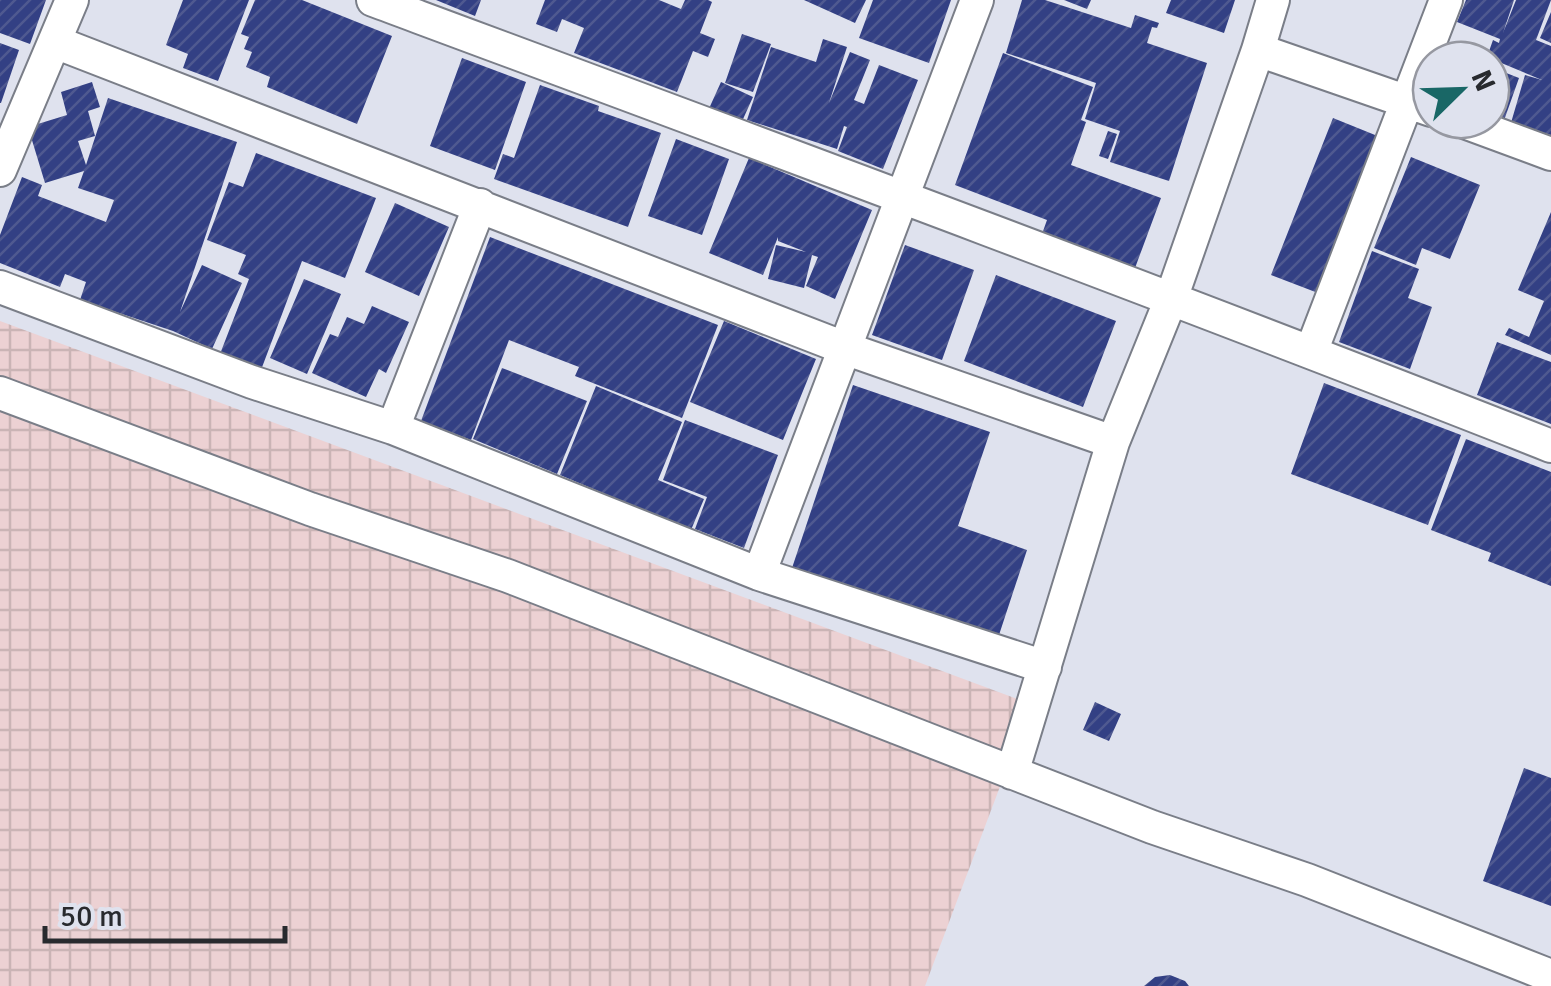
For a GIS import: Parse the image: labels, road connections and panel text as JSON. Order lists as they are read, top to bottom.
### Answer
{
  "scale_bar": "50 m",
  "north": "top right"
}
